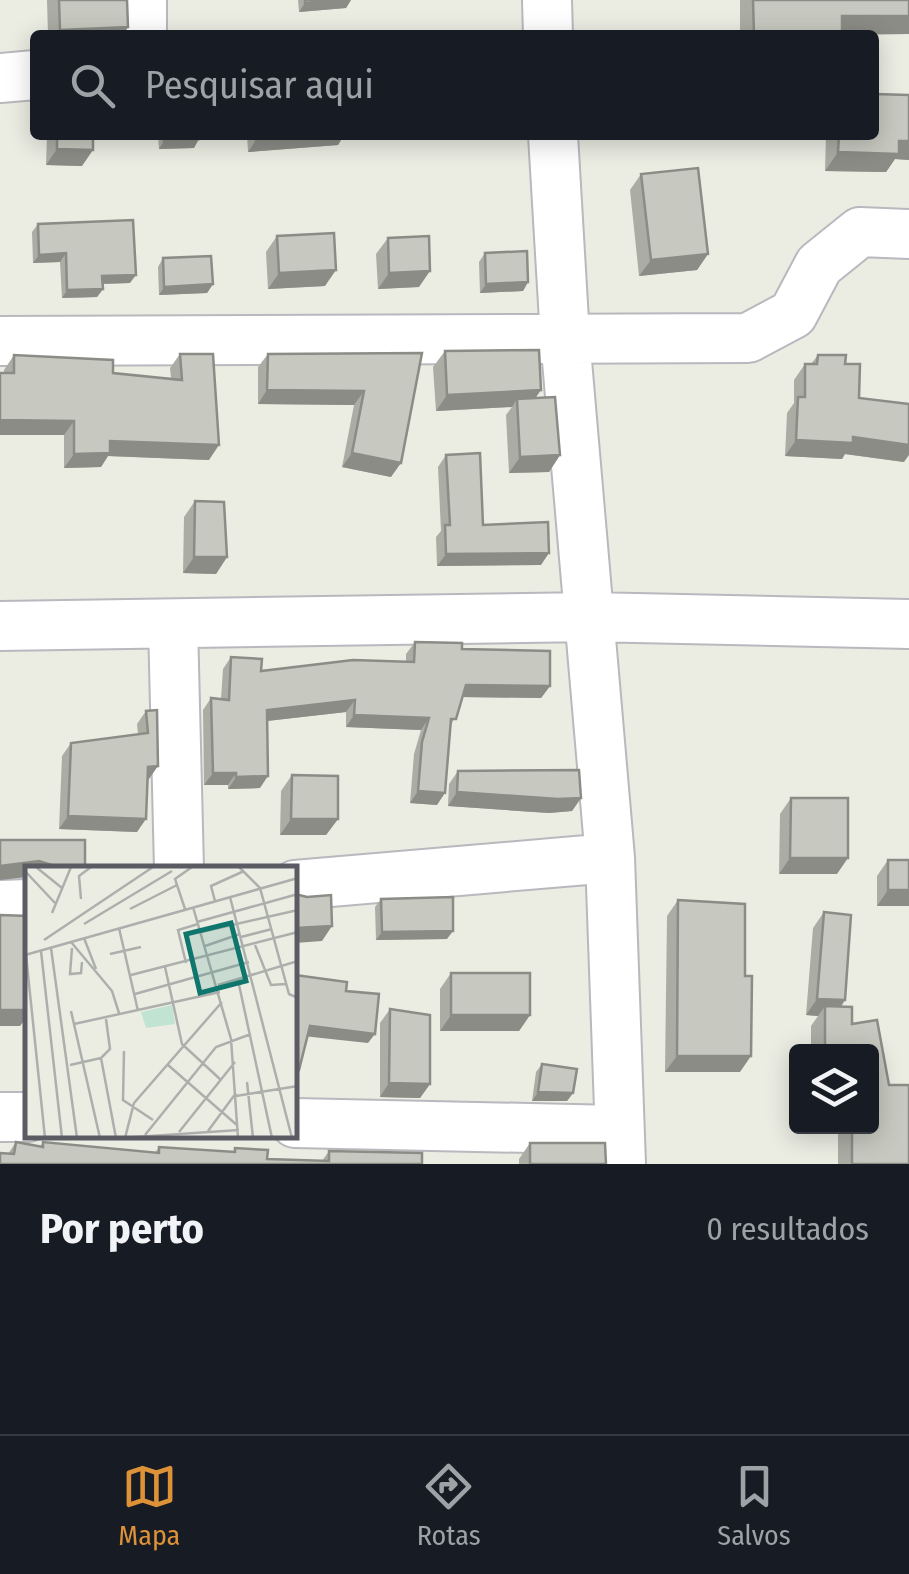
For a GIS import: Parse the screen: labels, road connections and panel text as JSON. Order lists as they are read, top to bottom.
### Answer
{
  "page": {
    "search": "Pesquisar aqui",
    "heading": ["Por perto", "0 resultados"],
    "nav": ["Mapa", "Rotas", "Salvos"]
  }
}
